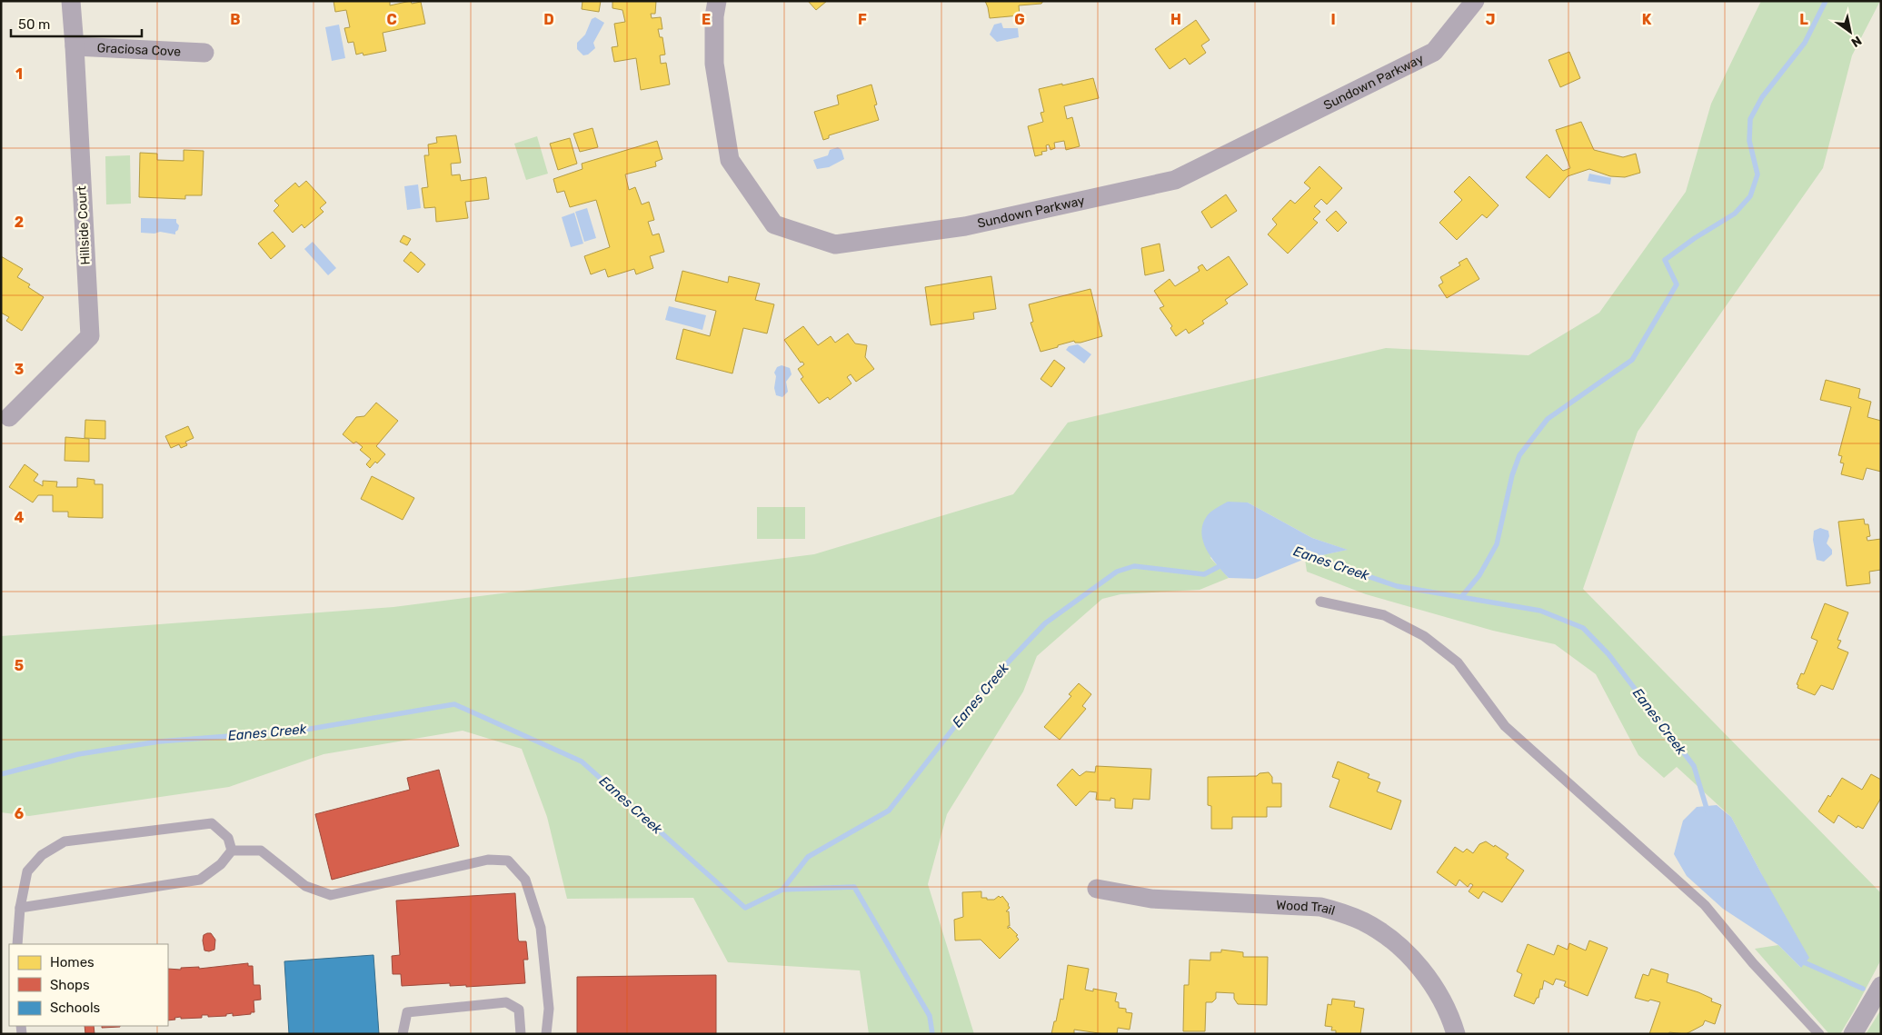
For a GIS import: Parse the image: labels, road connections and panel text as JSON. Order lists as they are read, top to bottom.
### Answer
{
  "streets": {
    "street": [
      "Graciosa Cove",
      "Sundown Parkway",
      "Hillside Court",
      "Wood Trail"
    ]
  },
  "crossings": [
    ["Graciosa Cove", "Hillside Court"]
  ],
  "water": ["Eanes Creek"],
  "legend": ["Homes", "Shops", "Schools"],
  "scale_bar": "50 m",
  "north": "bottom right",
  "grid": {
    "columns": [
      "B",
      "C",
      "D",
      "E",
      "F",
      "G",
      "H",
      "I",
      "J",
      "K",
      "L"
    ],
    "rows": [
      "1",
      "2",
      "3",
      "4",
      "5",
      "6"
    ]
  }
}
